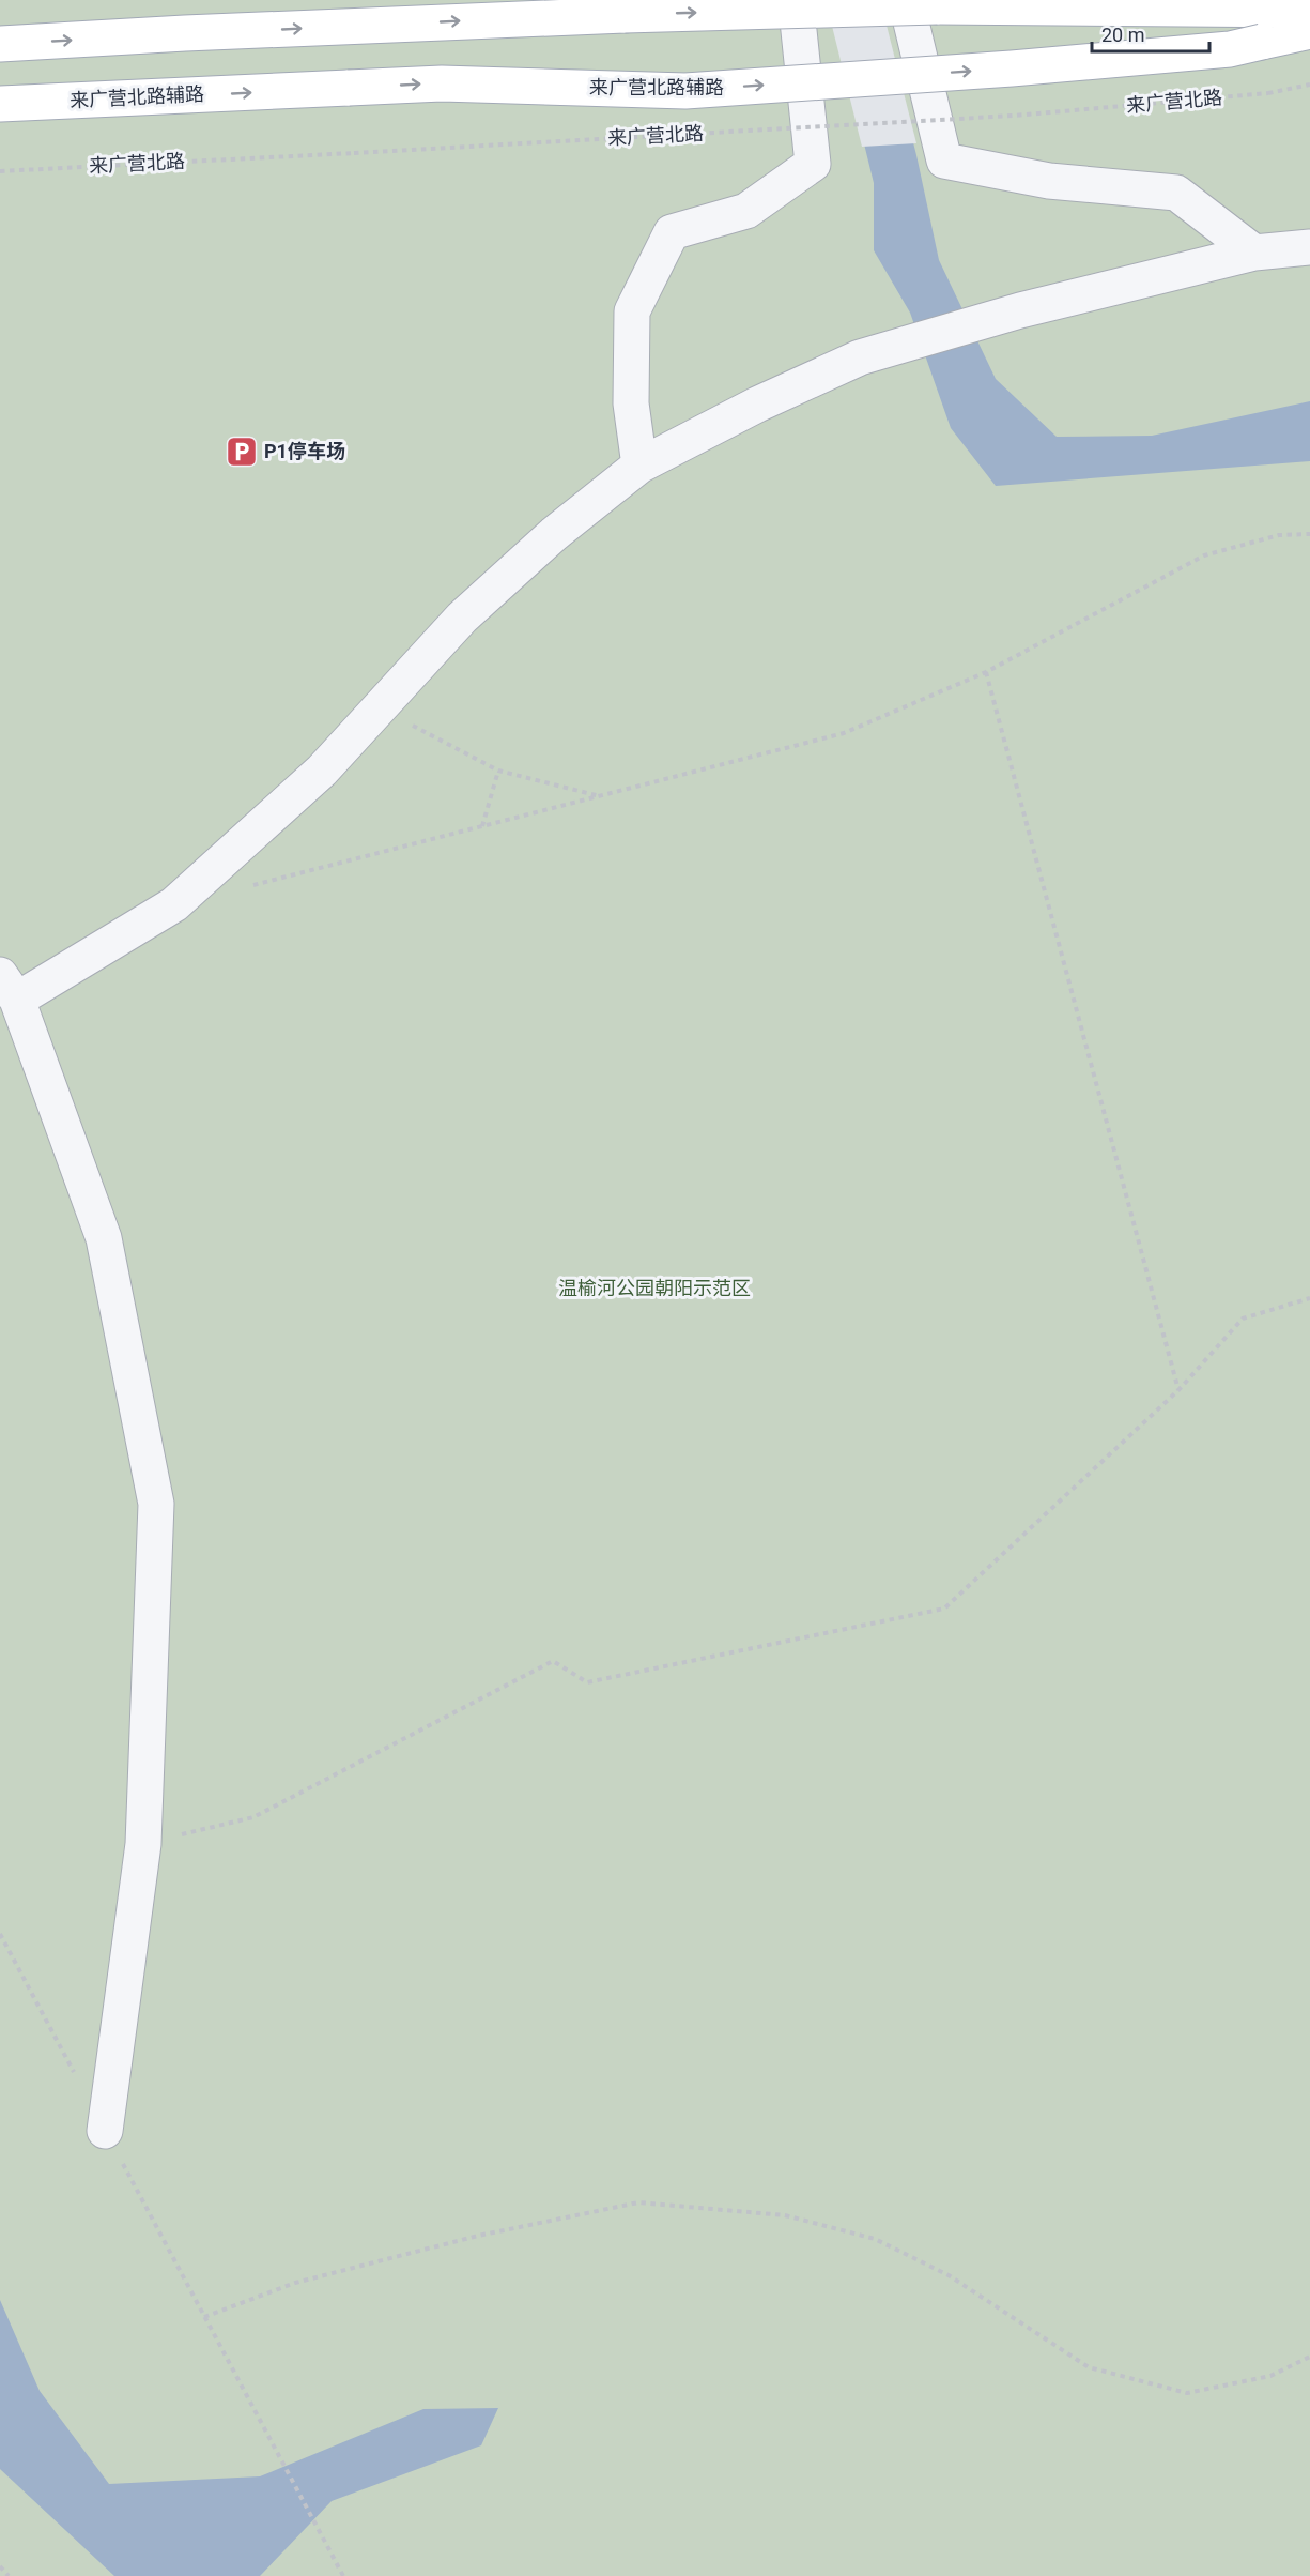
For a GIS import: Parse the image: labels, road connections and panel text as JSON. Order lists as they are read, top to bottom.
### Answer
{
  "streets": {
    "main road": ["来广营北路辅路"],
    "path": ["来广营北路"]
  },
  "parks": ["温榆河公园朝阳示范区"],
  "places": {
    "parking": ["P1停车场"]
  },
  "scale_bar": "20 m"
}
